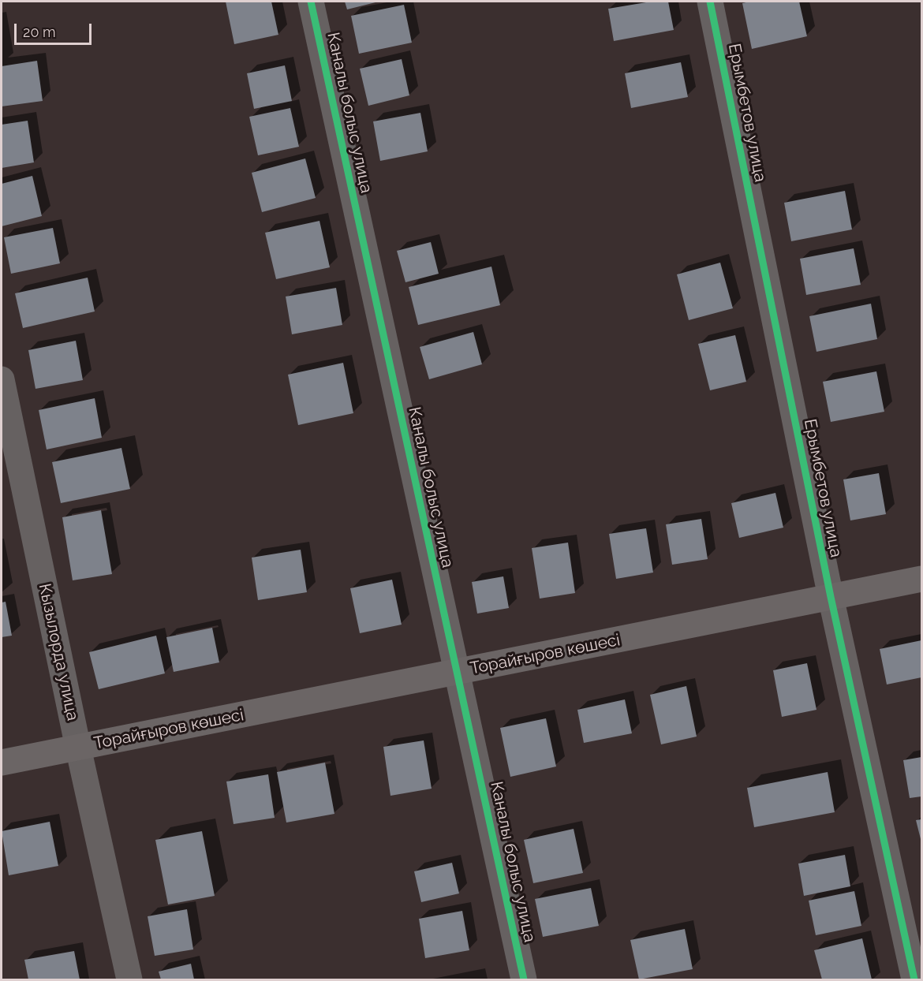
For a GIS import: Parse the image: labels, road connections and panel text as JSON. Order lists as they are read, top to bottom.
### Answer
{
  "streets": {
    "street": [
      "Каналы болыс улица",
      "Ерымбетов улица",
      "Кызылорда улица",
      "Торайғыров көшесі"
    ]
  },
  "crossings": [
    ["Каналы болыс улица", "Торайғыров көшесі"],
    ["Ерымбетов улица", "Торайғыров көшесі"],
    ["Кызылорда улица", "Торайғыров көшесі"]
  ],
  "scale_bar": "20 m"
}
